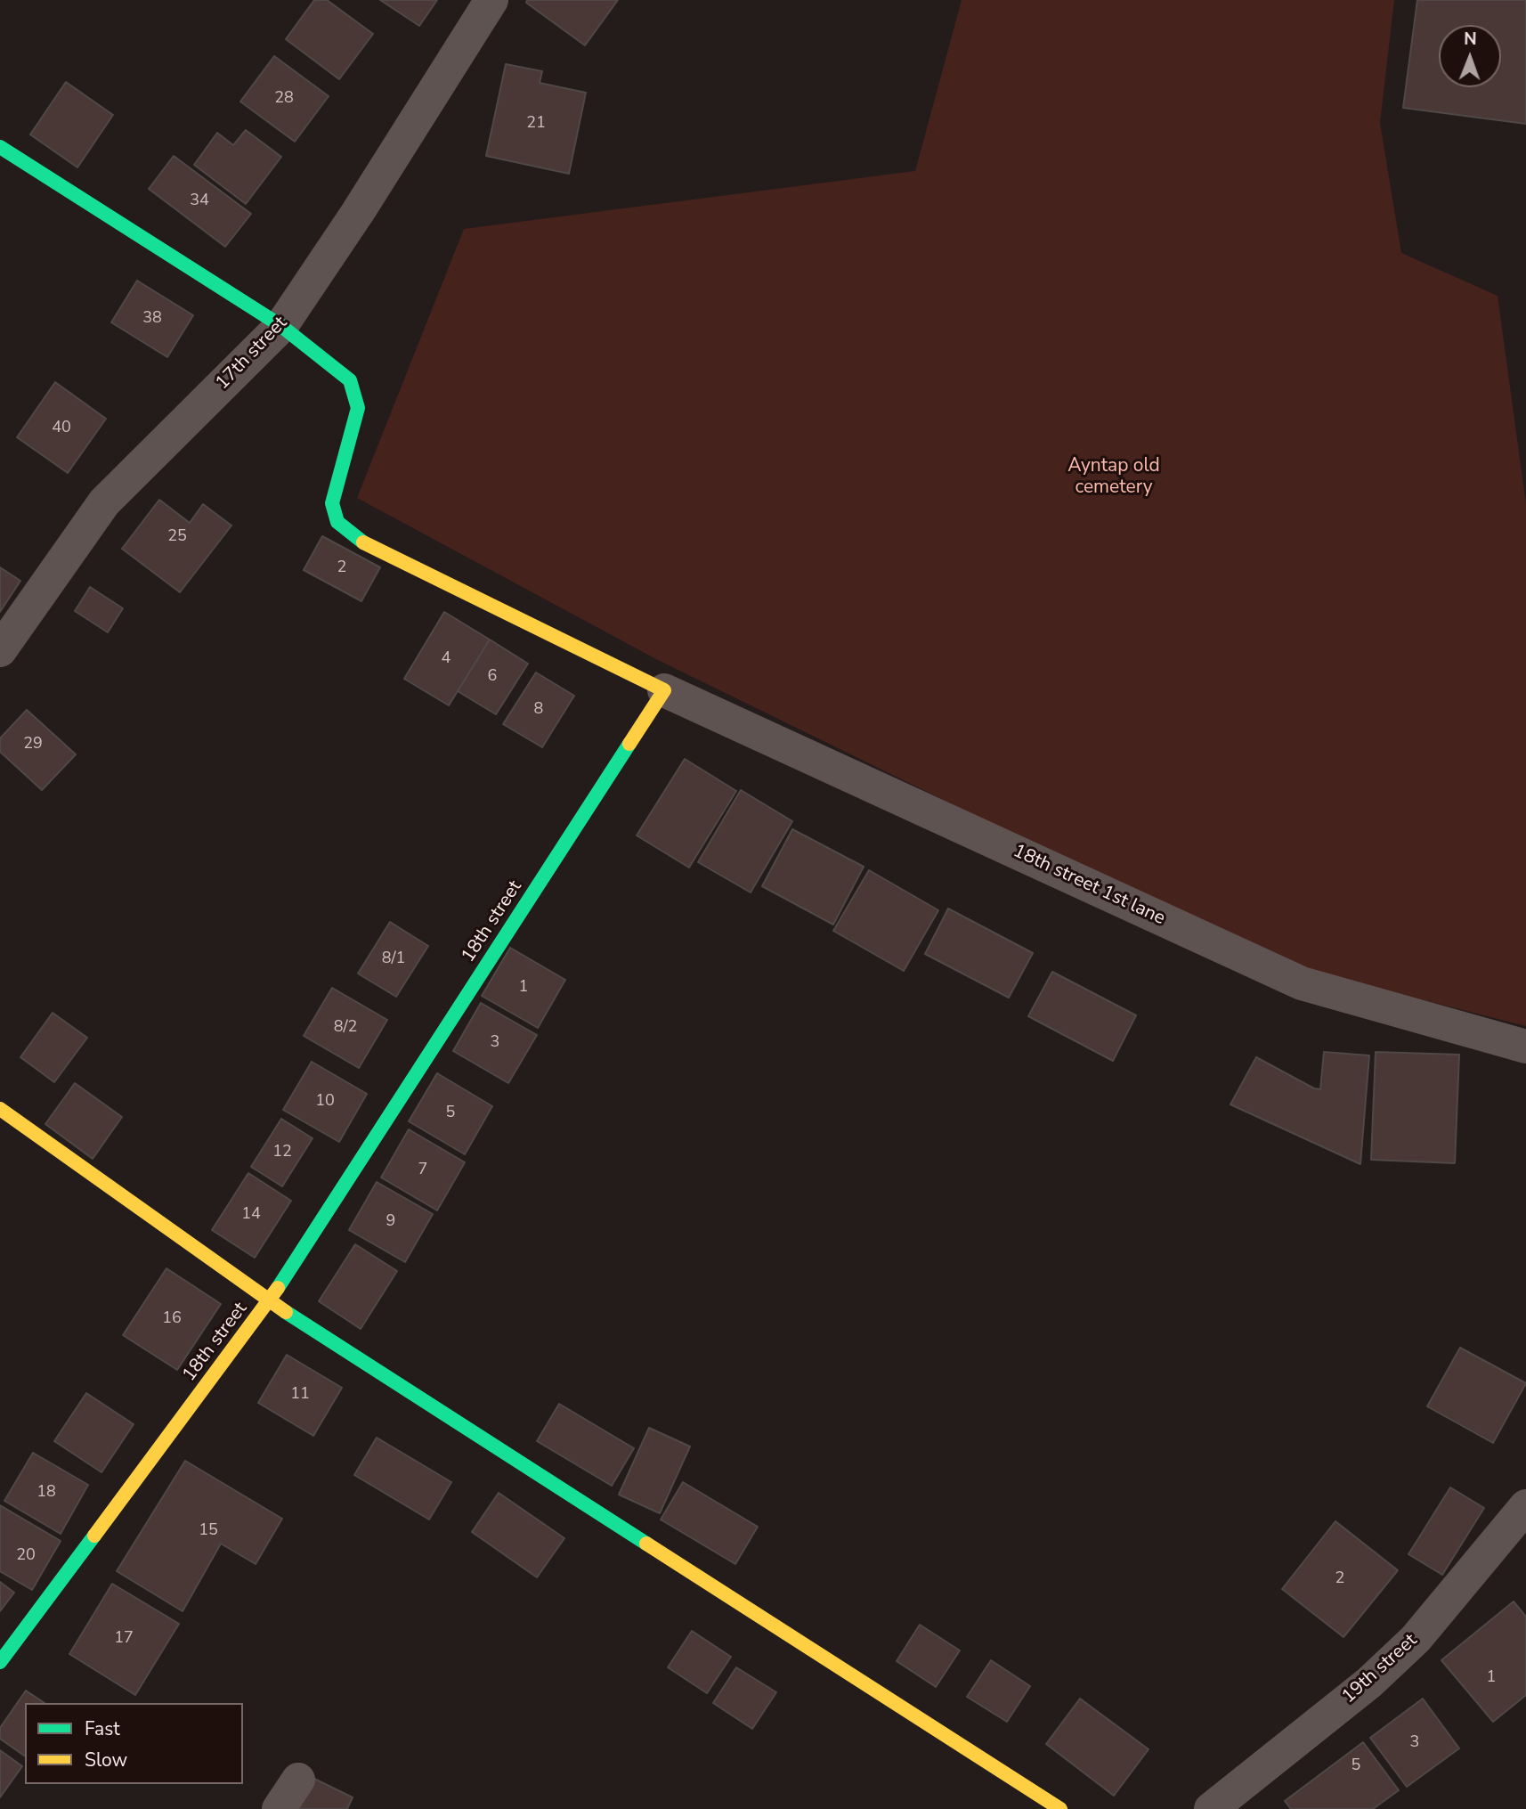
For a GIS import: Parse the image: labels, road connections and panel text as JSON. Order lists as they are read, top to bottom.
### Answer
{
  "streets": {
    "street": [
      "17th street",
      "18th street 1st lane",
      "18th street",
      "19th street"
    ]
  },
  "crossings": [
    ["18th street 1st lane", "18th street"]
  ],
  "parks": ["Ayntap old cemetery"],
  "house_numbers": [
    "28",
    "21",
    "34",
    "38",
    "40",
    "25",
    "2",
    "4",
    "6",
    "8",
    "29",
    "8/1",
    "1",
    "8/2",
    "3",
    "10",
    "5",
    "12",
    "7",
    "14",
    "9",
    "16",
    "11",
    "18",
    "15",
    "20",
    "2",
    "17",
    "1",
    "3",
    "5"
  ],
  "legend": ["Fast", "Slow"],
  "north": "top"
}
